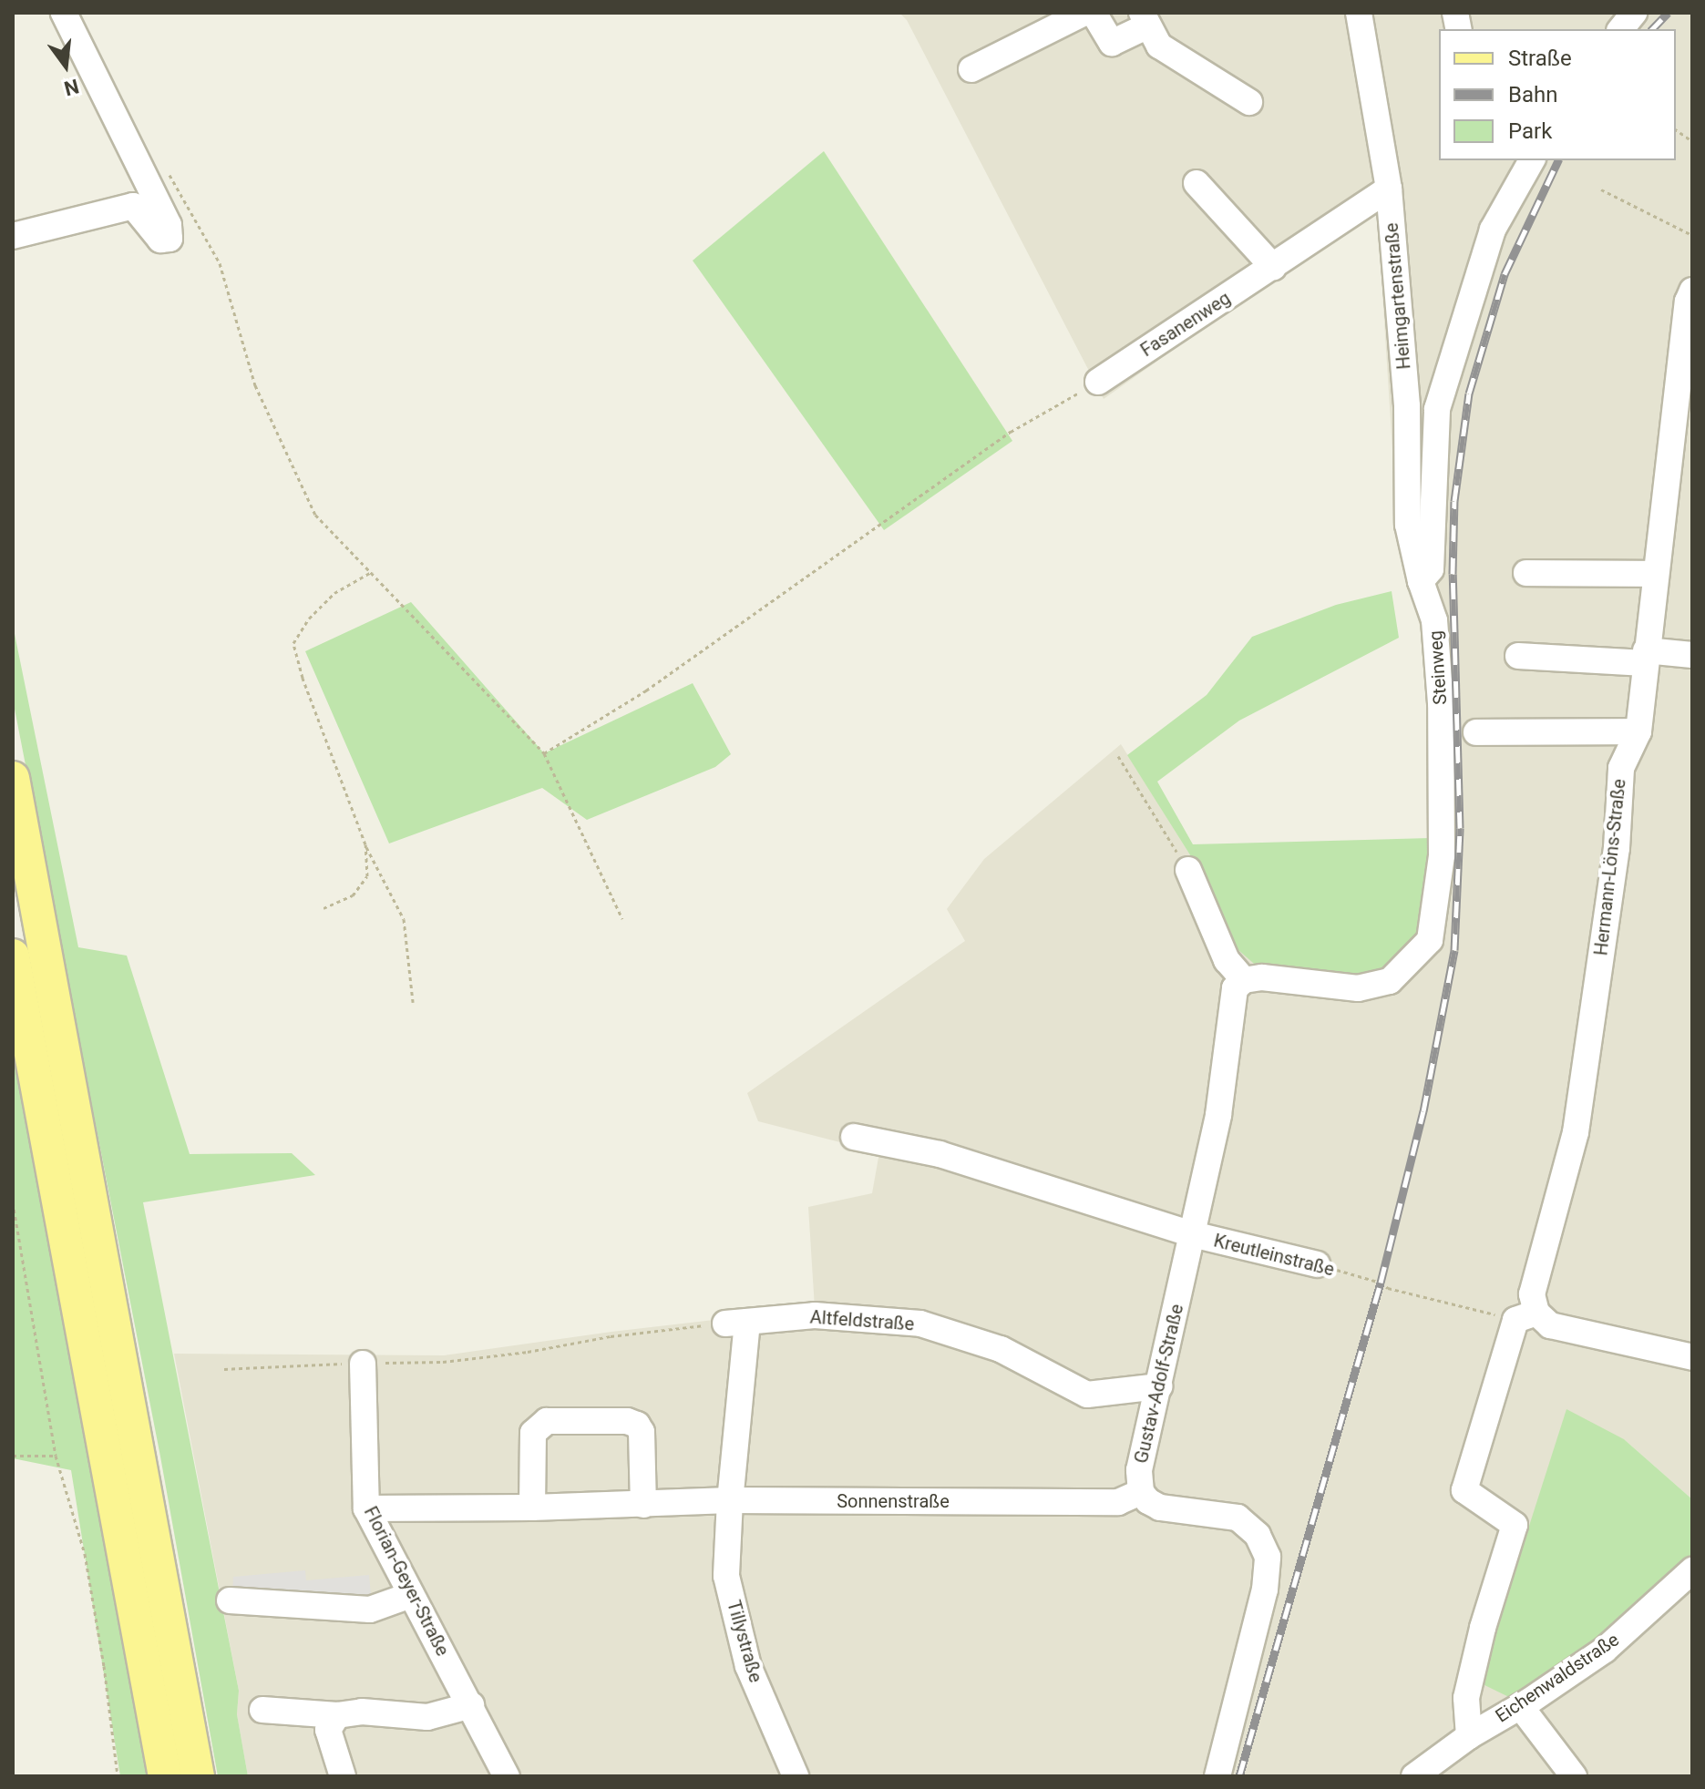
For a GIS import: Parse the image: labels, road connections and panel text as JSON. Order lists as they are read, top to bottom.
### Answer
{
  "streets": {
    "street": [
      "Heimgartenstraße",
      "Fasanenweg",
      "Steinweg",
      "Hermann-Löns-Straße",
      "Kreutleinstraße",
      "Altfeldstraße",
      "Gustav-Adolf-Straße",
      "Sonnenstraße",
      "Florian-Geyer-Straße",
      "Tillystraße",
      "Eichenwaldstraße"
    ]
  },
  "crossings": [
    ["Heimgartenstraße", "Fasanenweg"],
    ["Heimgartenstraße", "Steinweg"],
    ["Steinweg", "Gustav-Adolf-Straße"],
    ["Hermann-Löns-Straße", "Kreutleinstraße"],
    ["Hermann-Löns-Straße", "Eichenwaldstraße"],
    ["Kreutleinstraße", "Gustav-Adolf-Straße"],
    ["Altfeldstraße", "Gustav-Adolf-Straße"],
    ["Altfeldstraße", "Tillystraße"],
    ["Gustav-Adolf-Straße", "Sonnenstraße"],
    ["Sonnenstraße", "Florian-Geyer-Straße"],
    ["Sonnenstraße", "Tillystraße"]
  ],
  "legend": ["Straße", "Bahn", "Park"],
  "north": "bottom"
}
